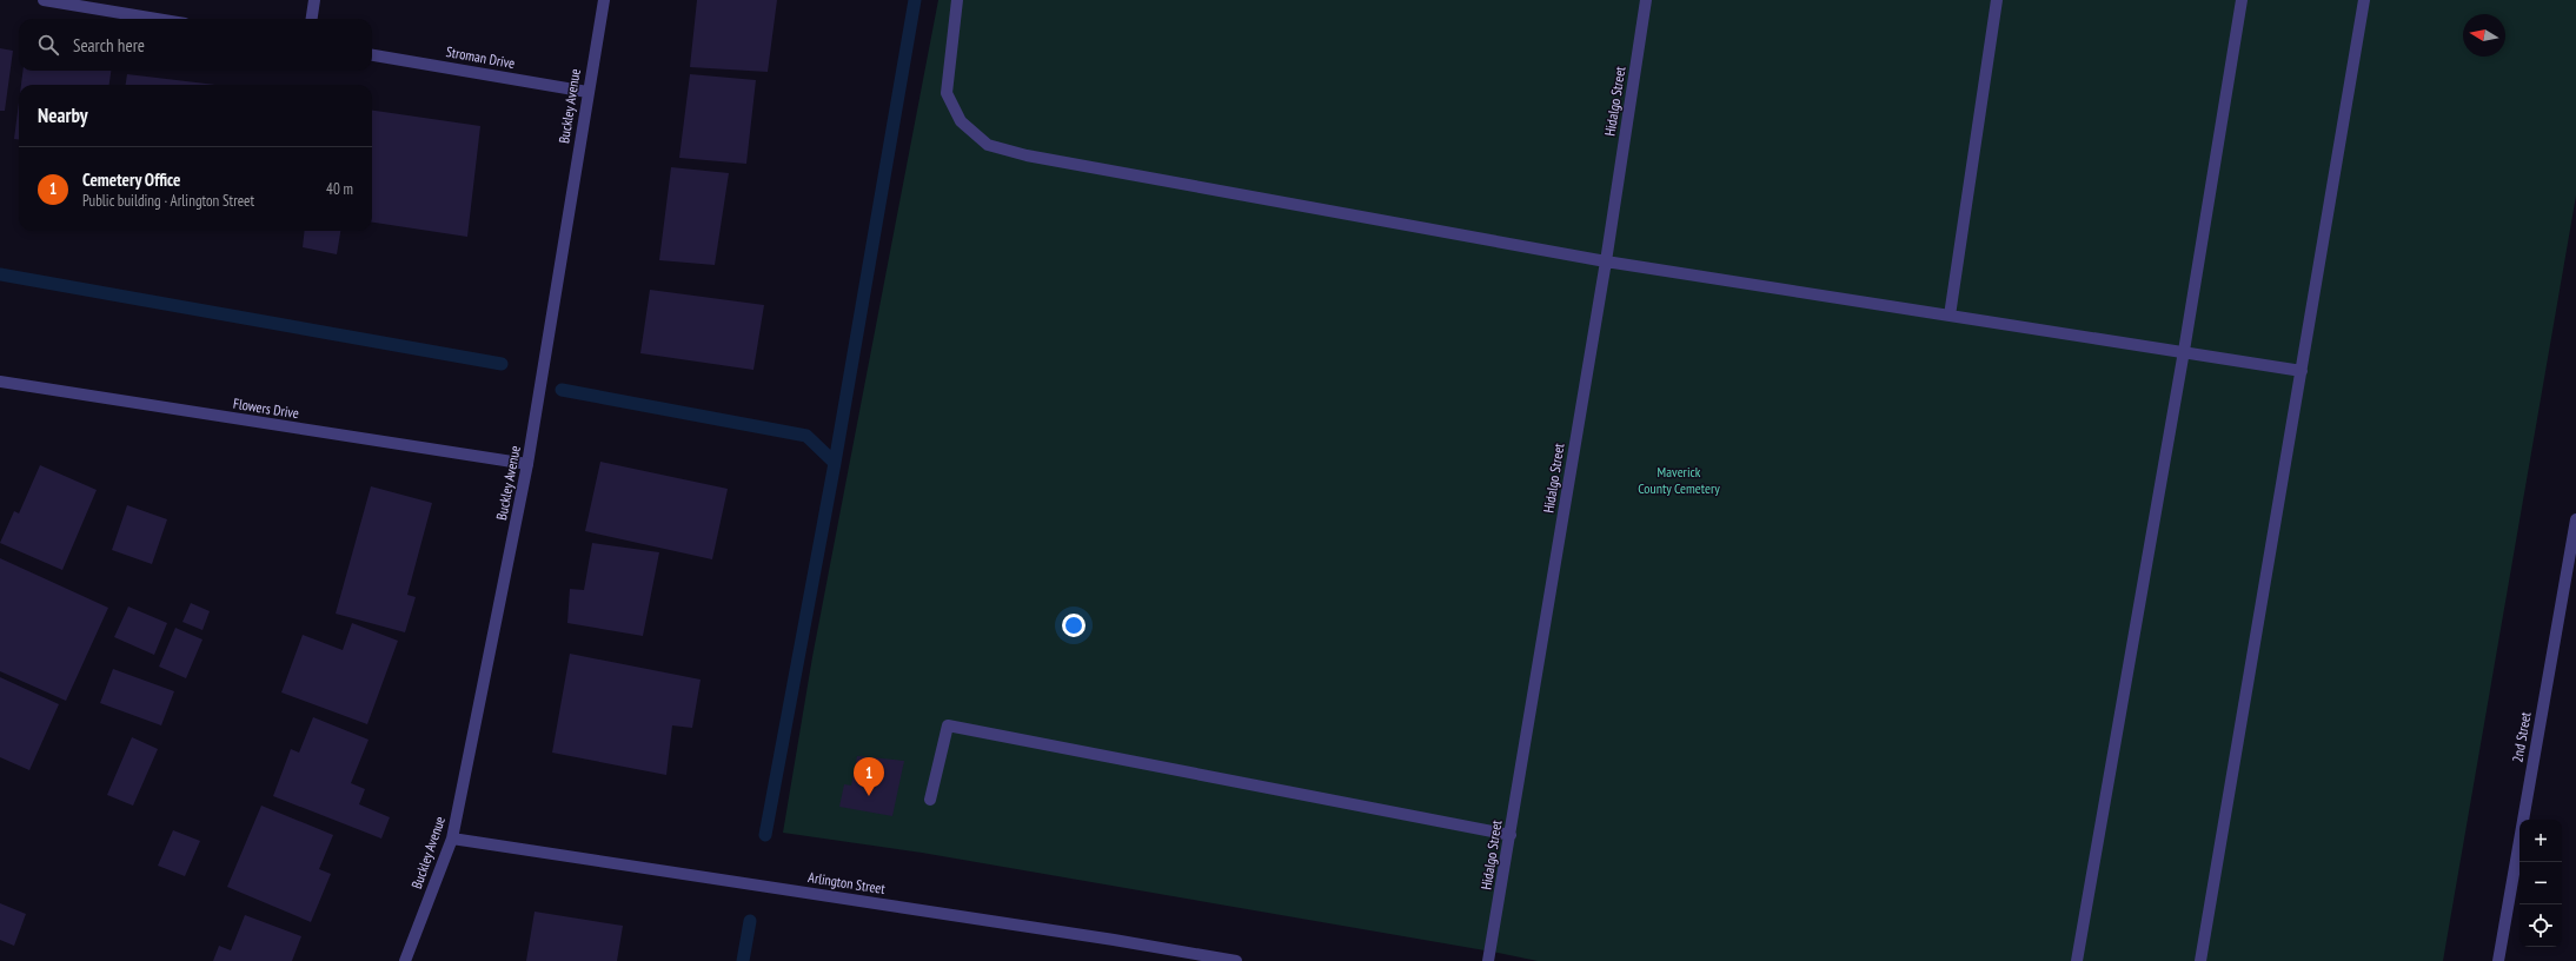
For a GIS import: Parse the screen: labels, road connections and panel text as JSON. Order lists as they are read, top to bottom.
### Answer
{
  "streets": {
    "street": [
      "Stroman Drive",
      "Hidalgo Street",
      "Buckley Avenue",
      "Flowers Drive",
      "2nd Street",
      "Arlington Street"
    ]
  },
  "crossings": [
    ["Stroman Drive", "Buckley Avenue"],
    ["Buckley Avenue", "Flowers Drive"],
    ["Buckley Avenue", "Arlington Street"]
  ],
  "parks": ["Maverick County Cemetery"],
  "north": "left",
  "page": {
    "search": "Search here",
    "heading": "Nearby",
    "list": [
      {
        "mark": "1",
        "name": "Cemetery Office",
        "note": "Public building · Arlington Street",
        "value": "40 m"
      }
    ],
    "pins": "1",
    "map_buttons": ["+", "−"]
  }
}
